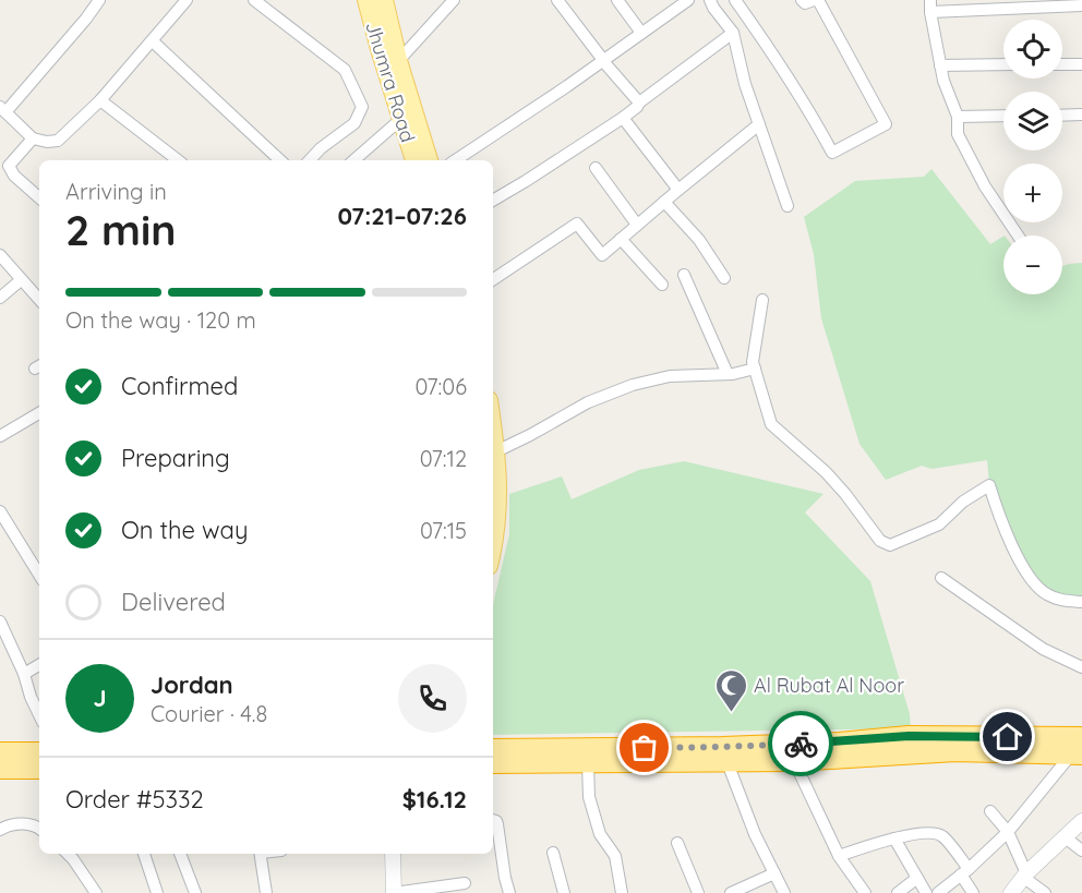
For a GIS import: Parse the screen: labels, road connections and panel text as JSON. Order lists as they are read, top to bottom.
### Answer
{
  "streets": {
    "main road": ["Jhumra Road"]
  },
  "places": {
    "mosque": ["Al Rubat Al Noor"]
  },
  "page": {
    "map_buttons": ["+", "−"],
    "heading": ["2 min", "Arriving in", "07:21–07:26"],
    "panel": [
      "Jordan",
      "Courier · 4.8",
      "Order #5332",
      "$16.12"
    ],
    "bar": "On the way · 120 m",
    "list": [
      ["Confirmed", "07:06"],
      ["Preparing", "07:12"],
      ["On the way", "07:15"],
      "Delivered"
    ],
    "round": "J"
  }
}
